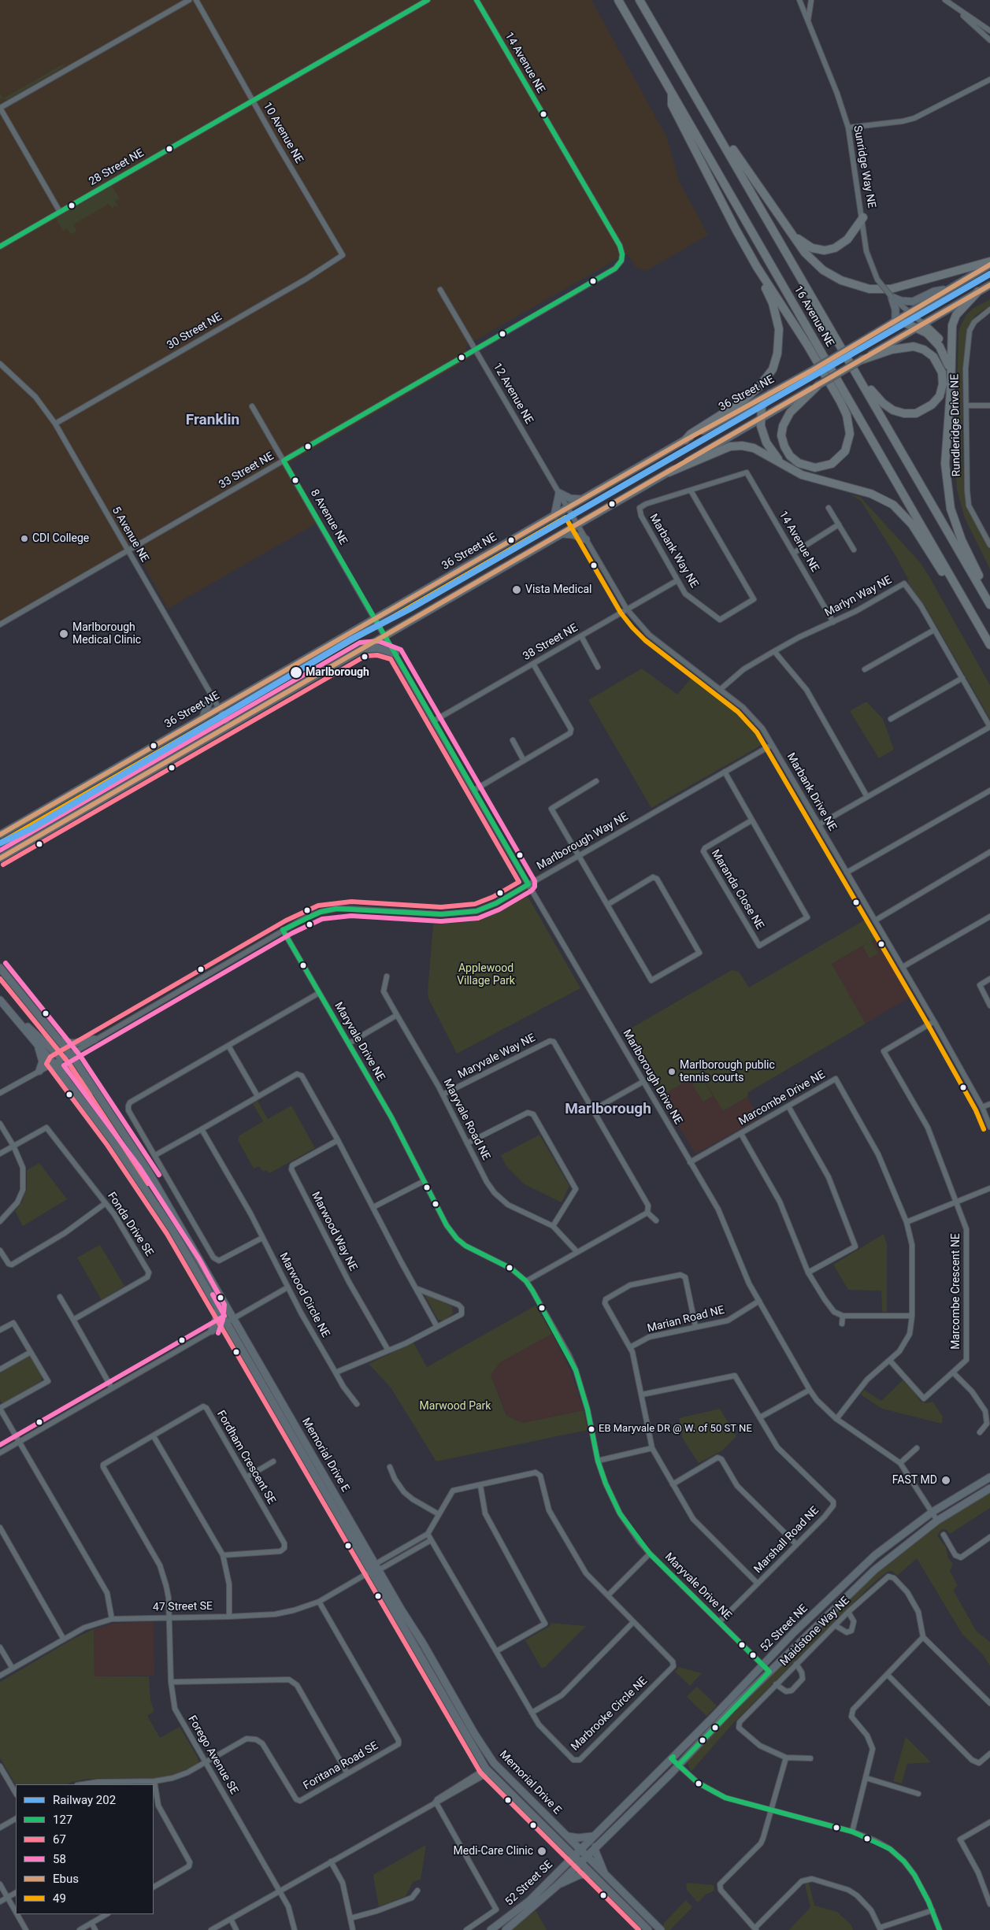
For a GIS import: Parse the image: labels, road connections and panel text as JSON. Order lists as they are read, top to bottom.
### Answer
{
  "streets": {
    "highway": ["16 Avenue NE"],
    "main road": [
      "36 Street NE",
      "Memorial Drive E",
      "52 Street NE",
      "52 Street SE"
    ],
    "street": [
      "14 Avenue NE",
      "10 Avenue NE",
      "Sunridge Way NE",
      "28 Street NE",
      "30 Street NE",
      "12 Avenue NE",
      "Rundleridge Drive NE",
      "33 Street NE",
      "8 Avenue NE",
      "5 Avenue NE",
      "Marbank Way NE",
      "Marlyn Way NE",
      "38 Street NE",
      "Marbank Drive NE",
      "Marlborough Way NE",
      "Maranda Close NE",
      "Maryvale Drive NE",
      "Maryvale Way NE",
      "Marlborough Drive NE",
      "Marcombe Drive NE",
      "Maryvale Road NE",
      "Fonda Drive SE",
      "Marwood Way NE",
      "Marcombe Crescent NE",
      "Marwood Circle NE",
      "Marian Road NE",
      "Fordham Crescent SE",
      "Marshall Road NE",
      "47 Street SE",
      "Maidstone Way NE",
      "Marbrooke Circle NE",
      "Forego Avenue SE",
      "Foritana Road SE"
    ]
  },
  "crossings": [
    ["14 Avenue NE", "33 Street NE"],
    ["14 Avenue NE", "Marbank Way NE"],
    ["14 Avenue NE", "Marlyn Way NE"],
    ["10 Avenue NE", "28 Street NE"],
    ["10 Avenue NE", "30 Street NE"],
    ["Sunridge Way NE", "36 Street NE"],
    ["30 Street NE", "5 Avenue NE"],
    ["12 Avenue NE", "36 Street NE"],
    ["12 Avenue NE", "33 Street NE"],
    ["12 Avenue NE", "Marbank Drive NE"],
    ["36 Street NE", "8 Avenue NE"],
    ["36 Street NE", "5 Avenue NE"],
    ["36 Street NE", "Marbank Drive NE"],
    ["36 Street NE", "Marlborough Drive NE"],
    ["33 Street NE", "8 Avenue NE"],
    ["33 Street NE", "5 Avenue NE"],
    ["8 Avenue NE", "Marlborough Drive NE"],
    ["Marbank Way NE", "38 Street NE"],
    ["Marlyn Way NE", "Marbank Drive NE"],
    ["38 Street NE", "Marbank Drive NE"],
    ["38 Street NE", "Marlborough Drive NE"],
    ["Marbank Drive NE", "Marlborough Way NE"],
    ["Marbank Drive NE", "Marcombe Crescent NE"],
    ["Marlborough Way NE", "Maranda Close NE"],
    ["Marlborough Way NE", "Maryvale Drive NE"],
    ["Marlborough Way NE", "Marlborough Drive NE"],
    ["Marlborough Way NE", "Memorial Drive E"],
    ["Maryvale Drive NE", "Marshall Road NE"],
    ["Maryvale Drive NE", "52 Street NE"],
    ["Maryvale Way NE", "Maryvale Road NE"],
    ["Marlborough Drive NE", "Marcombe Drive NE"],
    ["Marlborough Drive NE", "Marian Road NE"],
    ["Marlborough Drive NE", "52 Street NE"],
    ["Marcombe Drive NE", "Marcombe Crescent NE"],
    ["Memorial Drive E", "47 Street SE"],
    ["Memorial Drive E", "52 Street NE"],
    ["Memorial Drive E", "52 Street SE"],
    ["Fordham Crescent SE", "47 Street SE"],
    ["Fordham Crescent SE", "Forego Avenue SE"],
    ["47 Street SE", "Forego Avenue SE"],
    ["47 Street SE", "Foritana Road SE"],
    ["52 Street NE", "52 Street SE"],
    ["Forego Avenue SE", "Foritana Road SE"]
  ],
  "districts": ["Franklin", "Marlborough"],
  "parks": ["Applewood Village Park", "Marwood Park"],
  "places": [
    "CDI College",
    "Vista Medical",
    "Marlborough Medical Clinic",
    "Marlborough",
    "Marlborough public tennis courts",
    "EB Maryvale DR @ W. of 50 ST NE",
    "FAST MD",
    "Medi-Care Clinic"
  ],
  "lines": [
    "transit line 127",
    "transit line Ebus",
    "rail line 202",
    "transit line 49",
    "transit line 58",
    "transit line 67"
  ],
  "legend": [
    "Railway 202",
    "127",
    "67",
    "58",
    "Ebus",
    "49"
  ]
}
